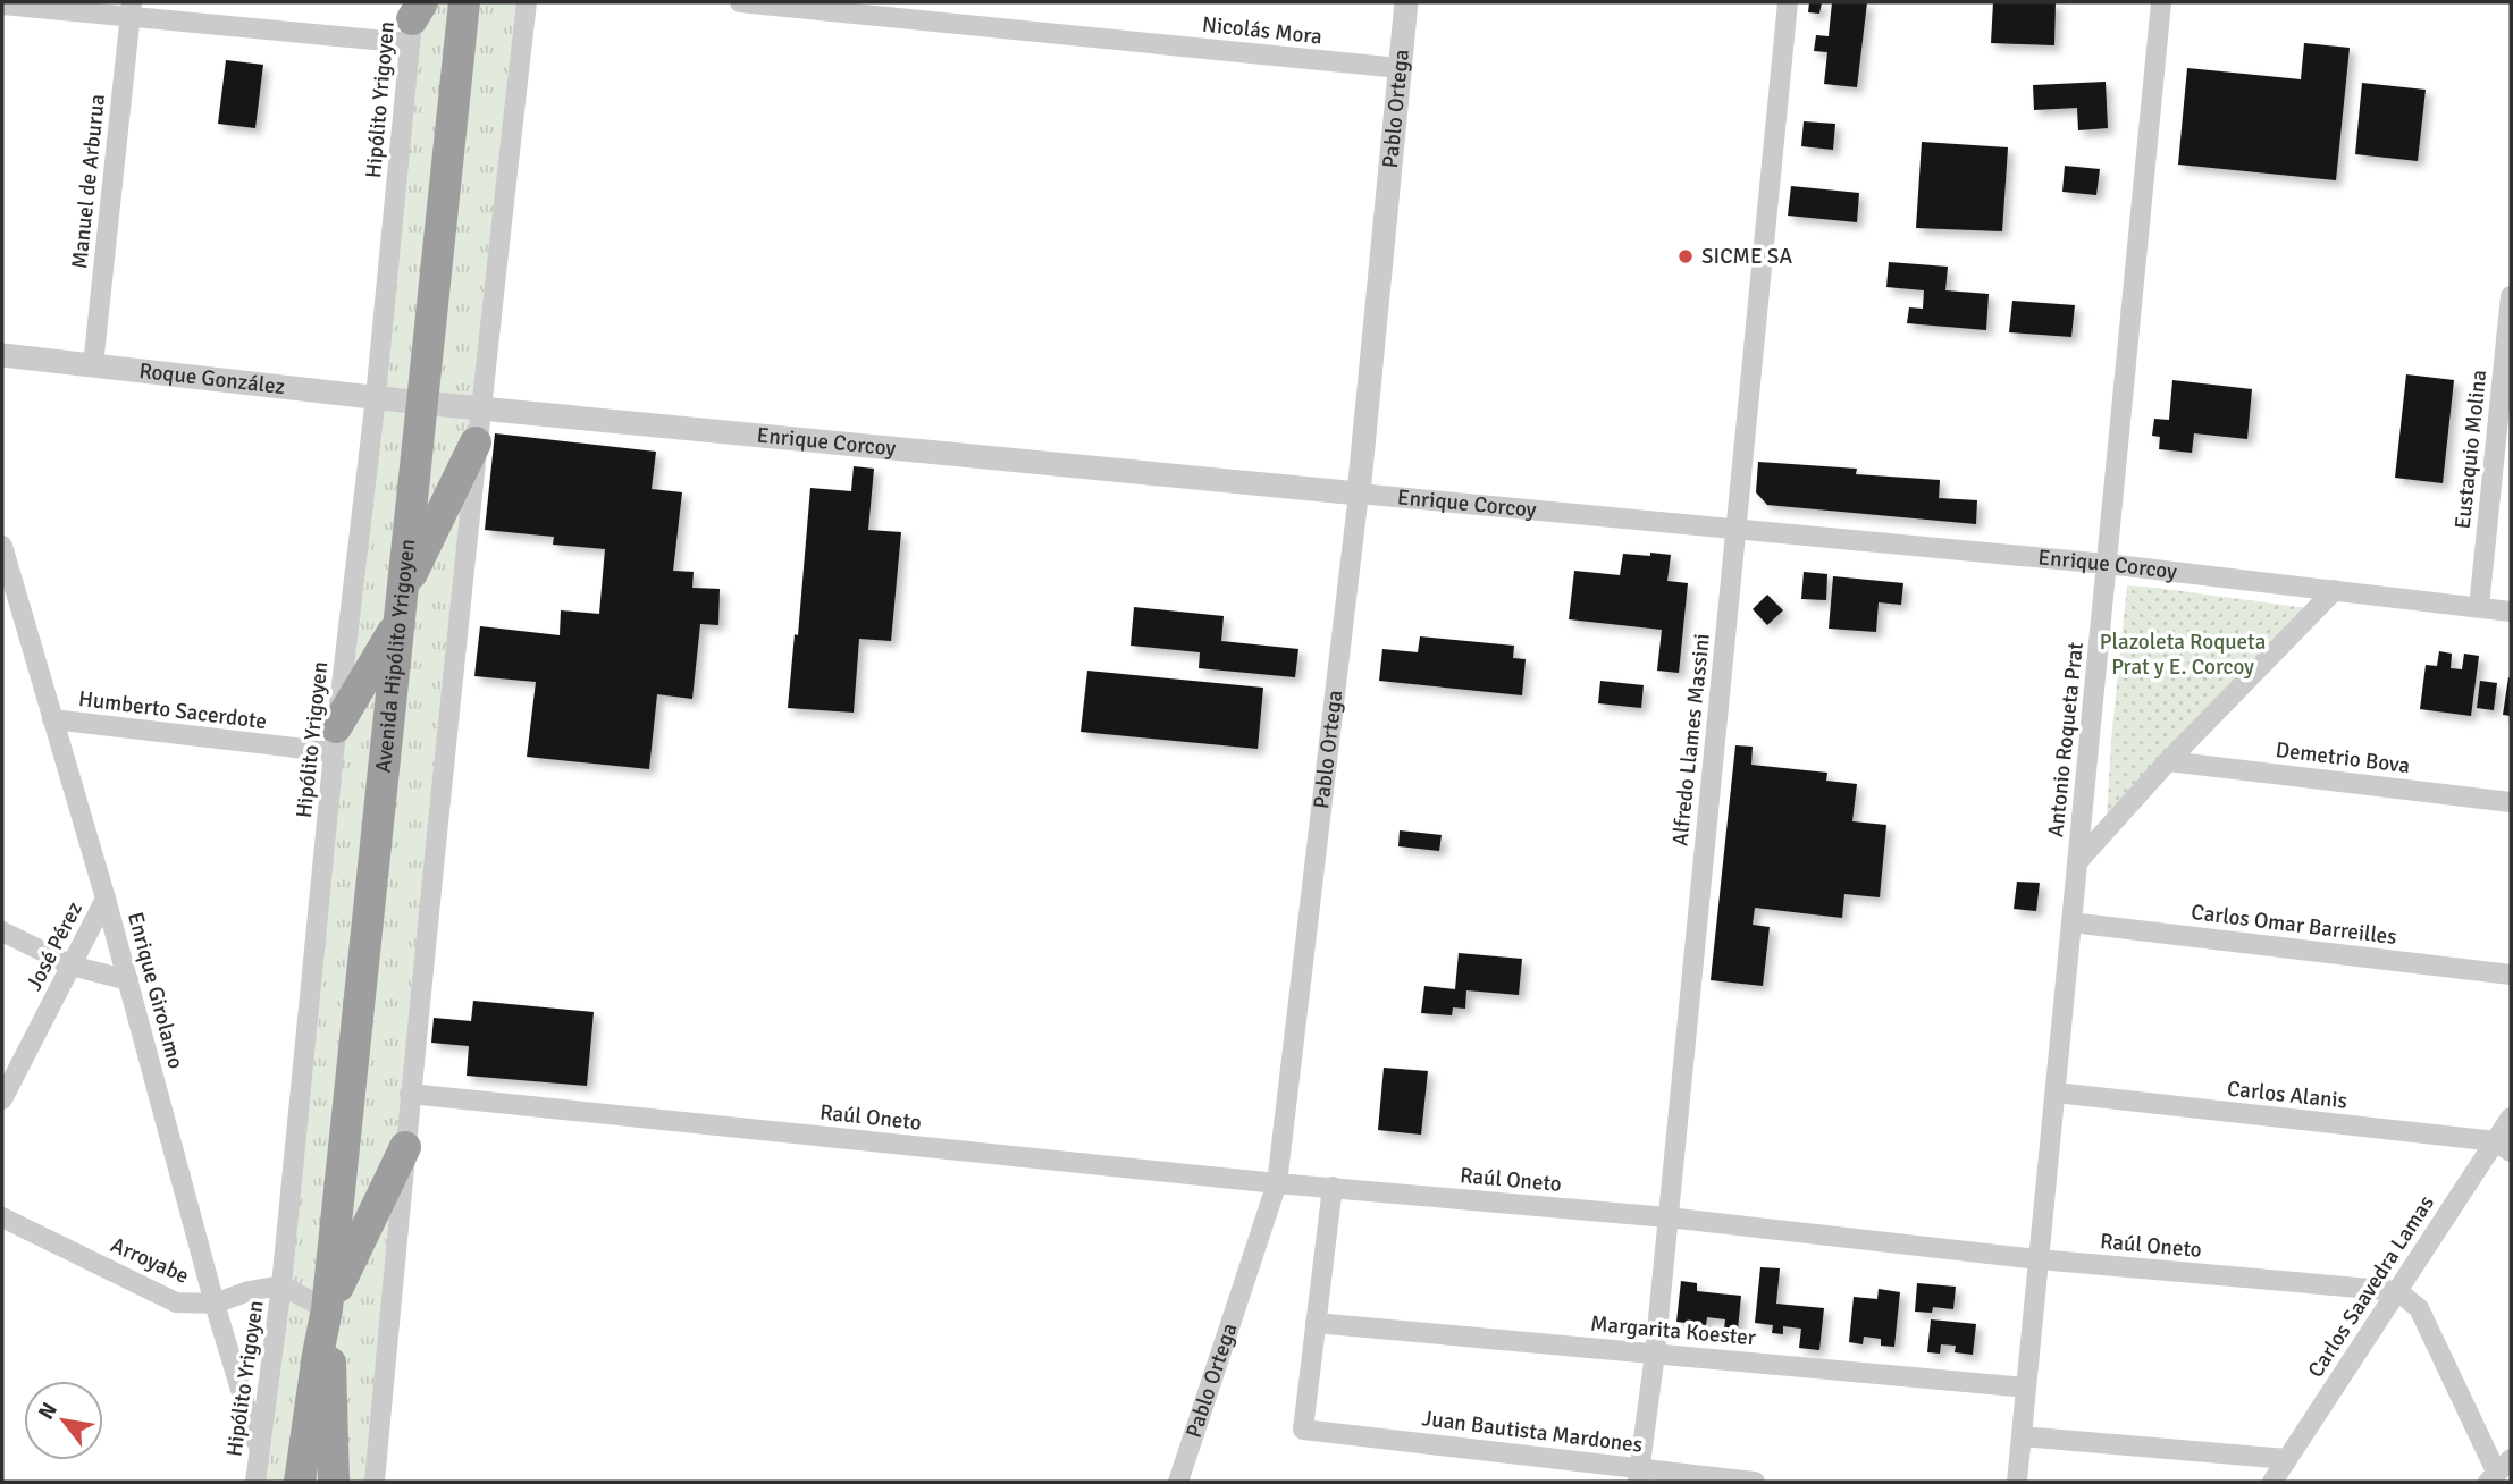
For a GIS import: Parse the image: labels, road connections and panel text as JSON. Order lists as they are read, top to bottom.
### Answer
{
  "streets": {
    "highway": ["Avenida Hipólito Yrigoyen"],
    "street": [
      "Nicolás Mora",
      "Hipólito Yrigoyen",
      "Pablo Ortega",
      "Manuel de Arburua",
      "Roque González",
      "Enrique Corcoy",
      "Eustaquio Molina",
      "Humberto Sacerdote",
      "Alfredo Llames Massini",
      "Antonio Roqueta Prat",
      "Demetrio Bova",
      "Carlos Omar Barreilles",
      "José Pérez",
      "Enrique Girolamo",
      "Carlos Alanis",
      "Raúl Oneto",
      "Arroyabe",
      "Carlos Saavedra Lamas",
      "Margarita Koester",
      "Juan Bautista Mardones"
    ]
  },
  "crossings": [
    ["Nicolás Mora", "Pablo Ortega"],
    ["Hipólito Yrigoyen", "Roque González"],
    ["Hipólito Yrigoyen", "Humberto Sacerdote"],
    ["Hipólito Yrigoyen", "Enrique Girolamo"],
    ["Hipólito Yrigoyen", "Arroyabe"],
    ["Pablo Ortega", "Enrique Corcoy"],
    ["Pablo Ortega", "Raúl Oneto"],
    ["Manuel de Arburua", "Roque González"],
    ["Roque González", "Enrique Corcoy"],
    ["Roque González", "Avenida Hipólito Yrigoyen"],
    ["Enrique Corcoy", "Eustaquio Molina"],
    ["Enrique Corcoy", "Avenida Hipólito Yrigoyen"],
    ["Enrique Corcoy", "Alfredo Llames Massini"],
    ["Enrique Corcoy", "Antonio Roqueta Prat"],
    ["Humberto Sacerdote", "Enrique Girolamo"],
    ["Alfredo Llames Massini", "Raúl Oneto"],
    ["Alfredo Llames Massini", "Margarita Koester"],
    ["Alfredo Llames Massini", "Juan Bautista Mardones"],
    ["Antonio Roqueta Prat", "Carlos Omar Barreilles"],
    ["Antonio Roqueta Prat", "Carlos Alanis"],
    ["Antonio Roqueta Prat", "Raúl Oneto"],
    ["Antonio Roqueta Prat", "Margarita Koester"],
    ["José Pérez", "Enrique Girolamo"],
    ["Enrique Girolamo", "Arroyabe"],
    ["Carlos Alanis", "Carlos Saavedra Lamas"],
    ["Raúl Oneto", "Carlos Saavedra Lamas"],
    ["Margarita Koester", "Juan Bautista Mardones"]
  ],
  "parks": ["Plazoleta Roqueta Prat y E. Corcoy"],
  "places": ["SICME SA"],
  "north": "top left"
}
